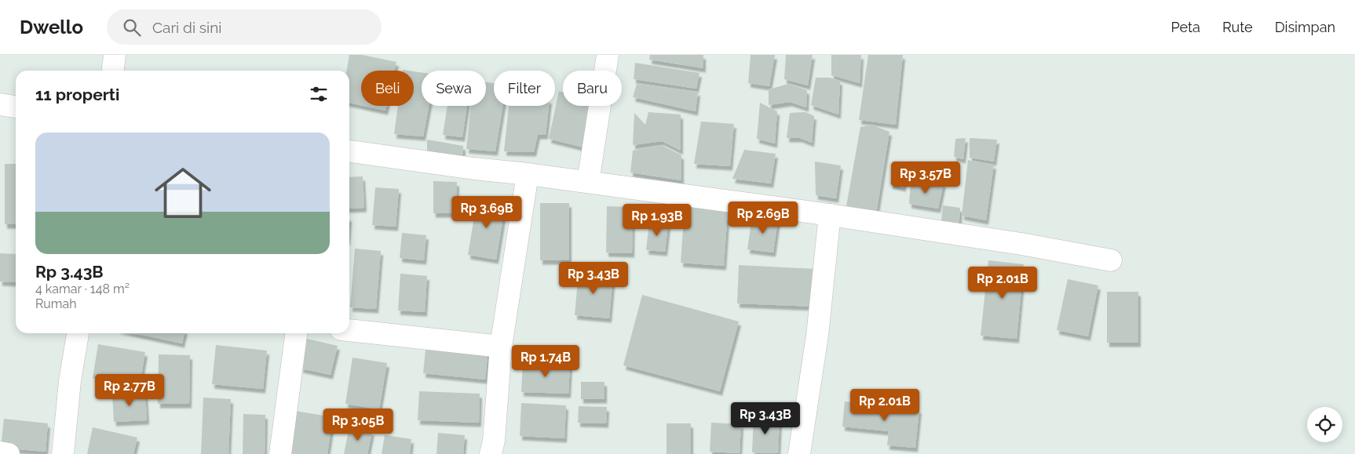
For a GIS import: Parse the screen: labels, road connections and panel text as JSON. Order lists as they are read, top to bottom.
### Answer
{
  "page": {
    "header": "Dwello",
    "search": "Cari di sini",
    "nav": ["Peta", "Rute", "Disimpan"],
    "chip": [
      "Beli",
      "Sewa",
      "Filter",
      "Baru"
    ],
    "heading": "11 properti",
    "list": [
      {
        "name": "Rp 3.43B",
        "note": "4 kamar · 148 m² · Rumah"
      }
    ],
    "price": [
      "Rp 3.57B",
      "Rp 3.69B",
      "Rp 2.69B",
      "Rp 1.93B",
      "Rp 3.43B",
      "Rp 2.01B",
      "Rp 1.74B",
      "Rp 2.77B",
      "Rp 2.01B",
      "Rp 3.43B",
      "Rp 3.05B"
    ]
  }
}
